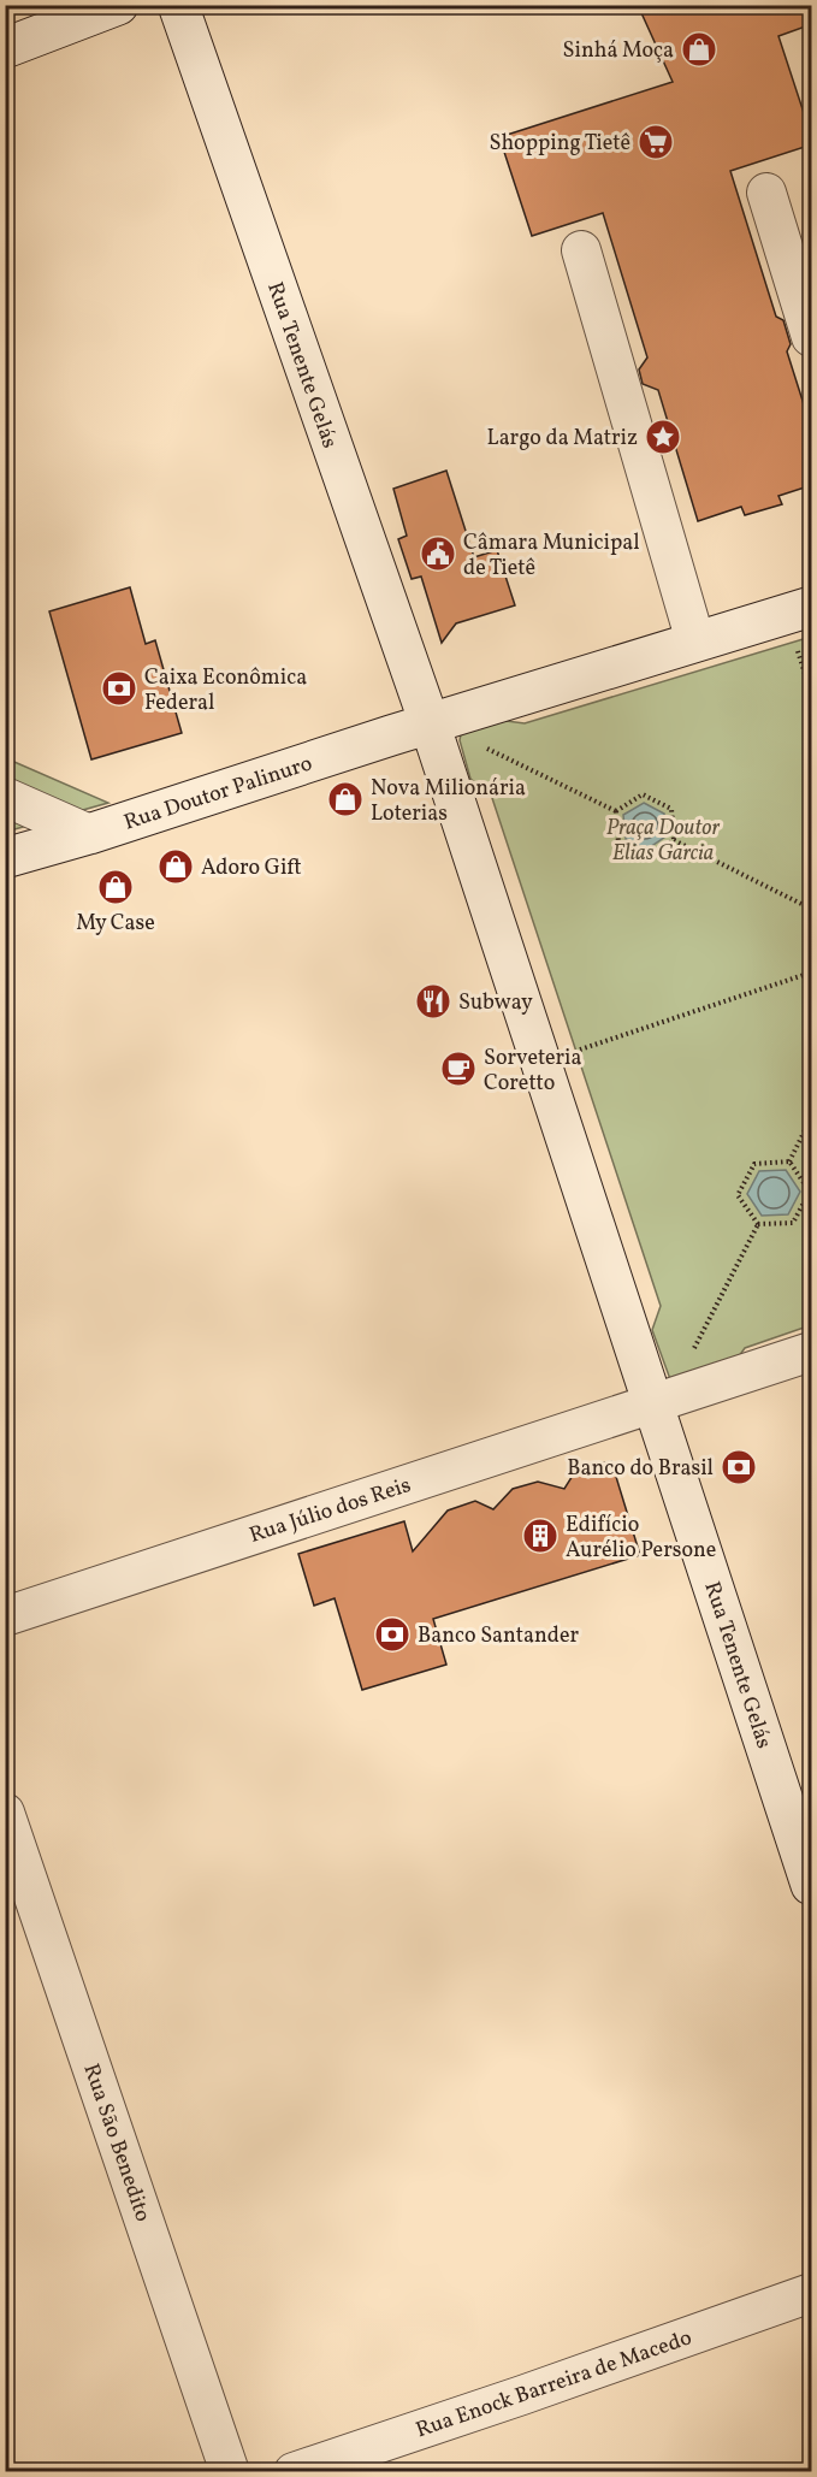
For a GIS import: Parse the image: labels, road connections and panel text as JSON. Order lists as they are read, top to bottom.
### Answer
{
  "streets": {
    "street": [
      "Rua Tenente Gelás",
      "Rua Doutor Palinuro",
      "Rua Júlio dos Reis",
      "Rua São Benedito",
      "Rua Enock Barreira de Macedo"
    ]
  },
  "crossings": [
    ["Rua Tenente Gelás", "Rua Doutor Palinuro"],
    ["Rua Tenente Gelás", "Rua Júlio dos Reis"]
  ],
  "parks": ["Praça Doutor Elias Garcia"],
  "places": {
    "shop": [
      "Sinhá Moça",
      "Nova Milionária Loterias",
      "Adoro Gift",
      "My Case"
    ],
    "supermarket": ["Shopping Tietê"],
    "place": ["Largo da Matriz"],
    "public building": ["Câmara Municipal de Tietê"],
    "bank": ["Caixa Econômica Federal", "Banco do Brasil", "Banco Santander"],
    "restaurant": ["Subway"],
    "cafe": ["Sorveteria Coretto"],
    "building": ["Edifício Aurélio Persone"]
  }
}
